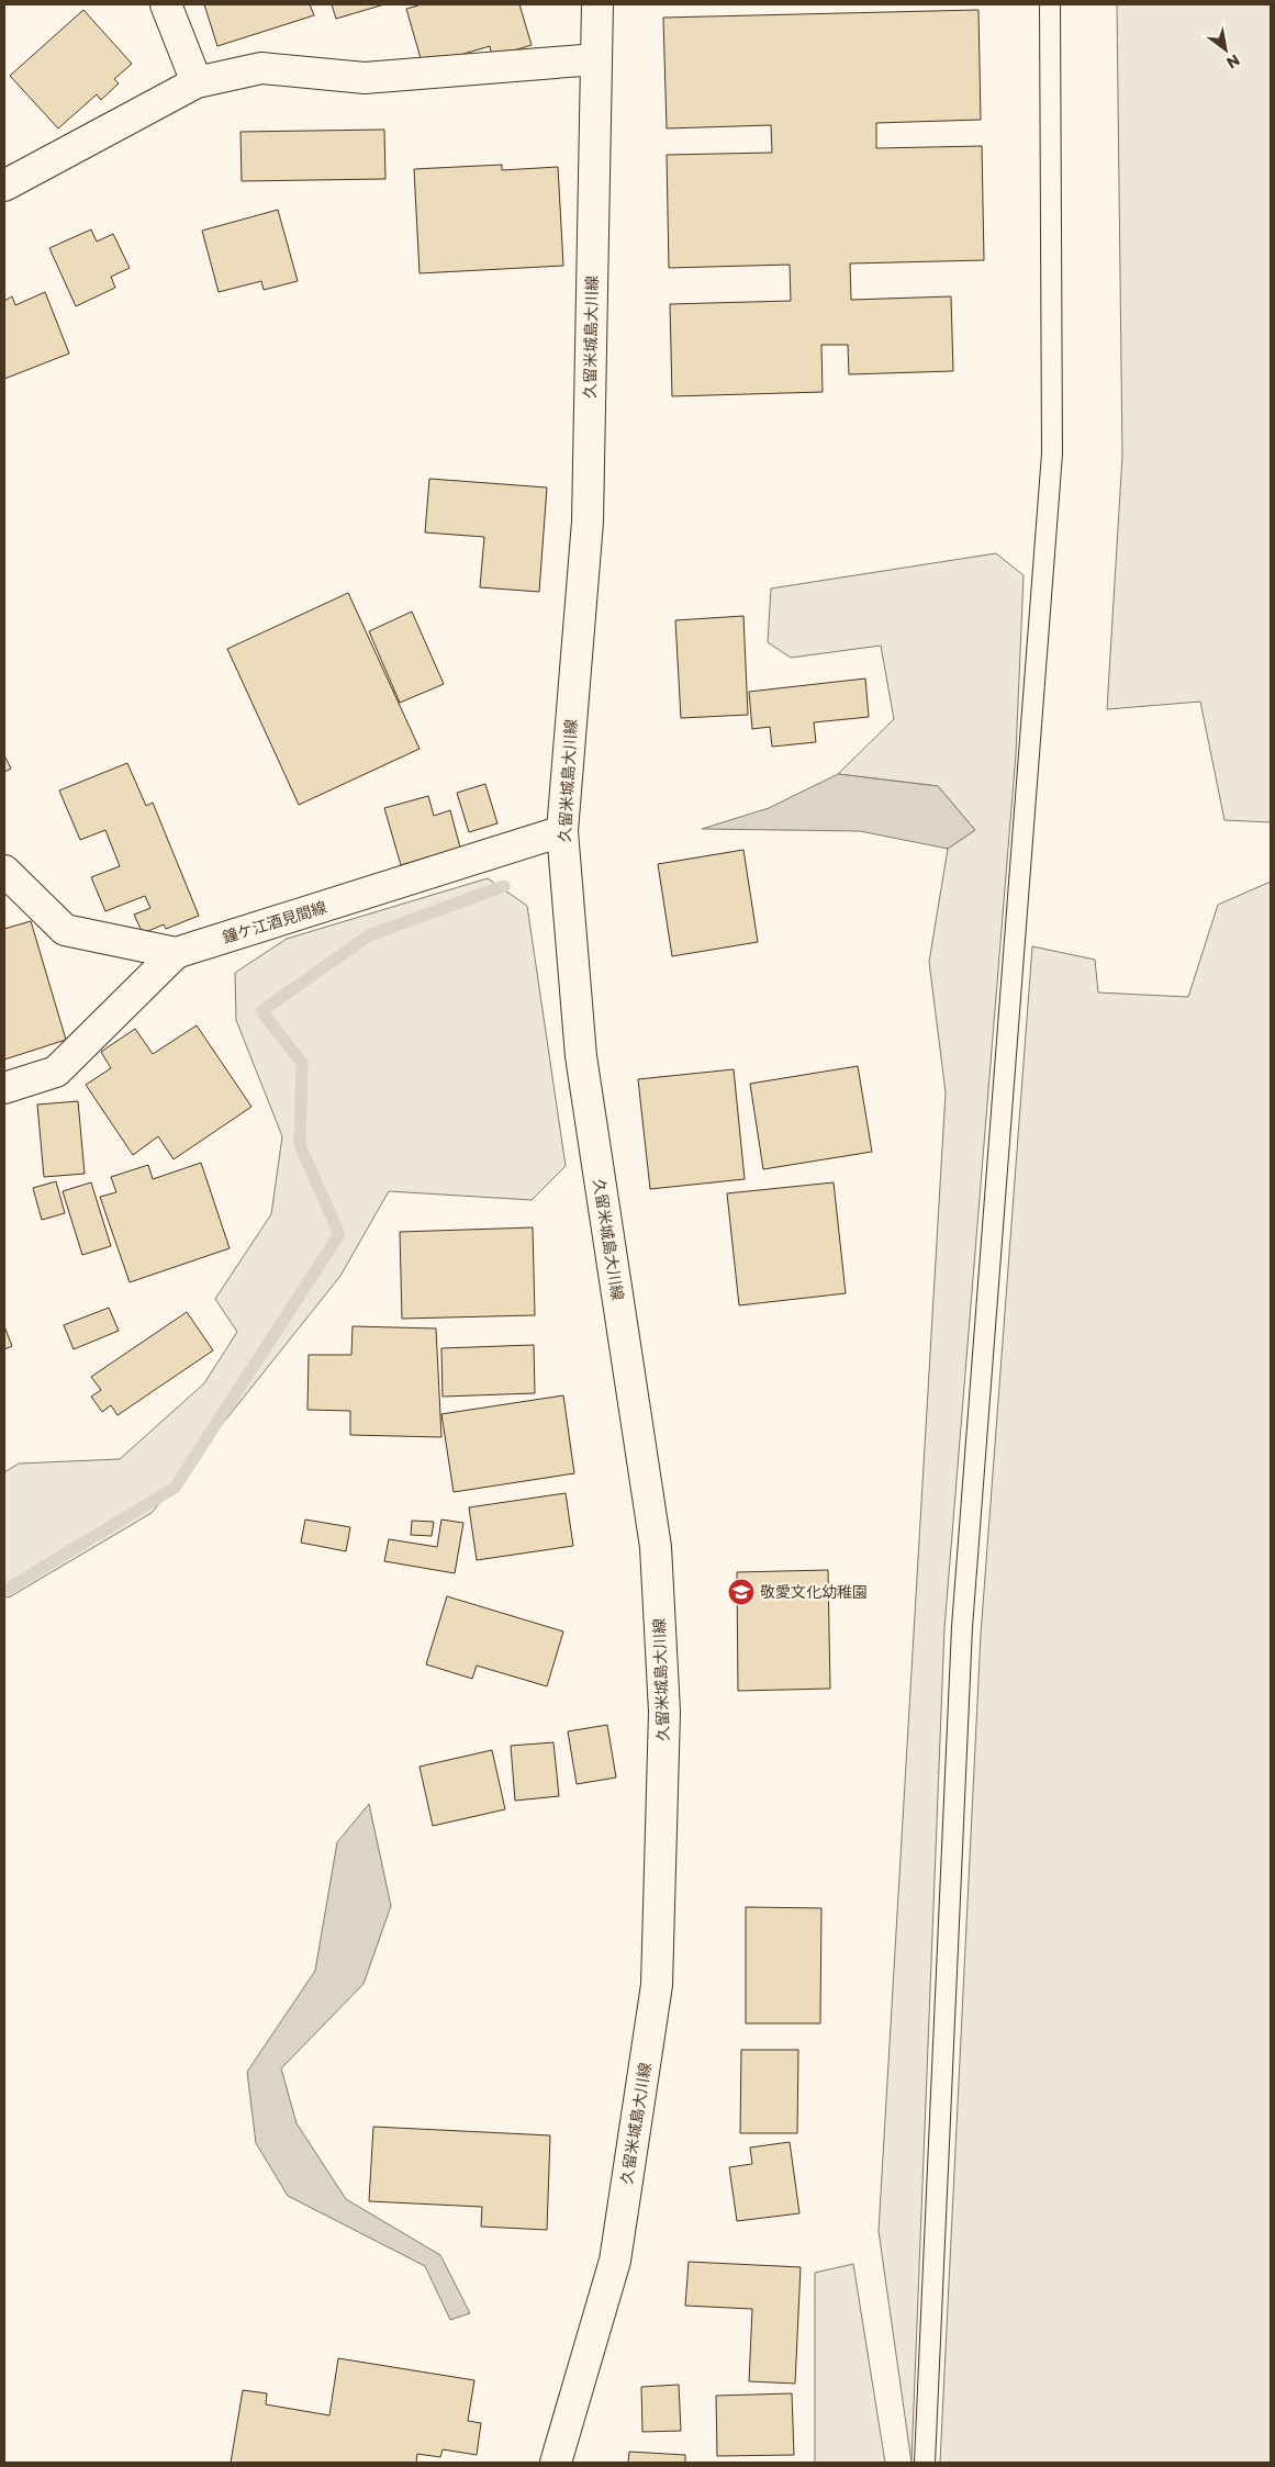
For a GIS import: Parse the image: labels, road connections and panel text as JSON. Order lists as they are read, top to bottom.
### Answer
{
  "streets": {
    "main road": ["久留米城島大川線", "鐘ケ江酒見間線"]
  },
  "crossings": [
    ["久留米城島大川線", "鐘ケ江酒見間線"]
  ],
  "places": {
    "school or university": ["敬愛文化幼稚園"]
  },
  "north": "bottom right"
}
